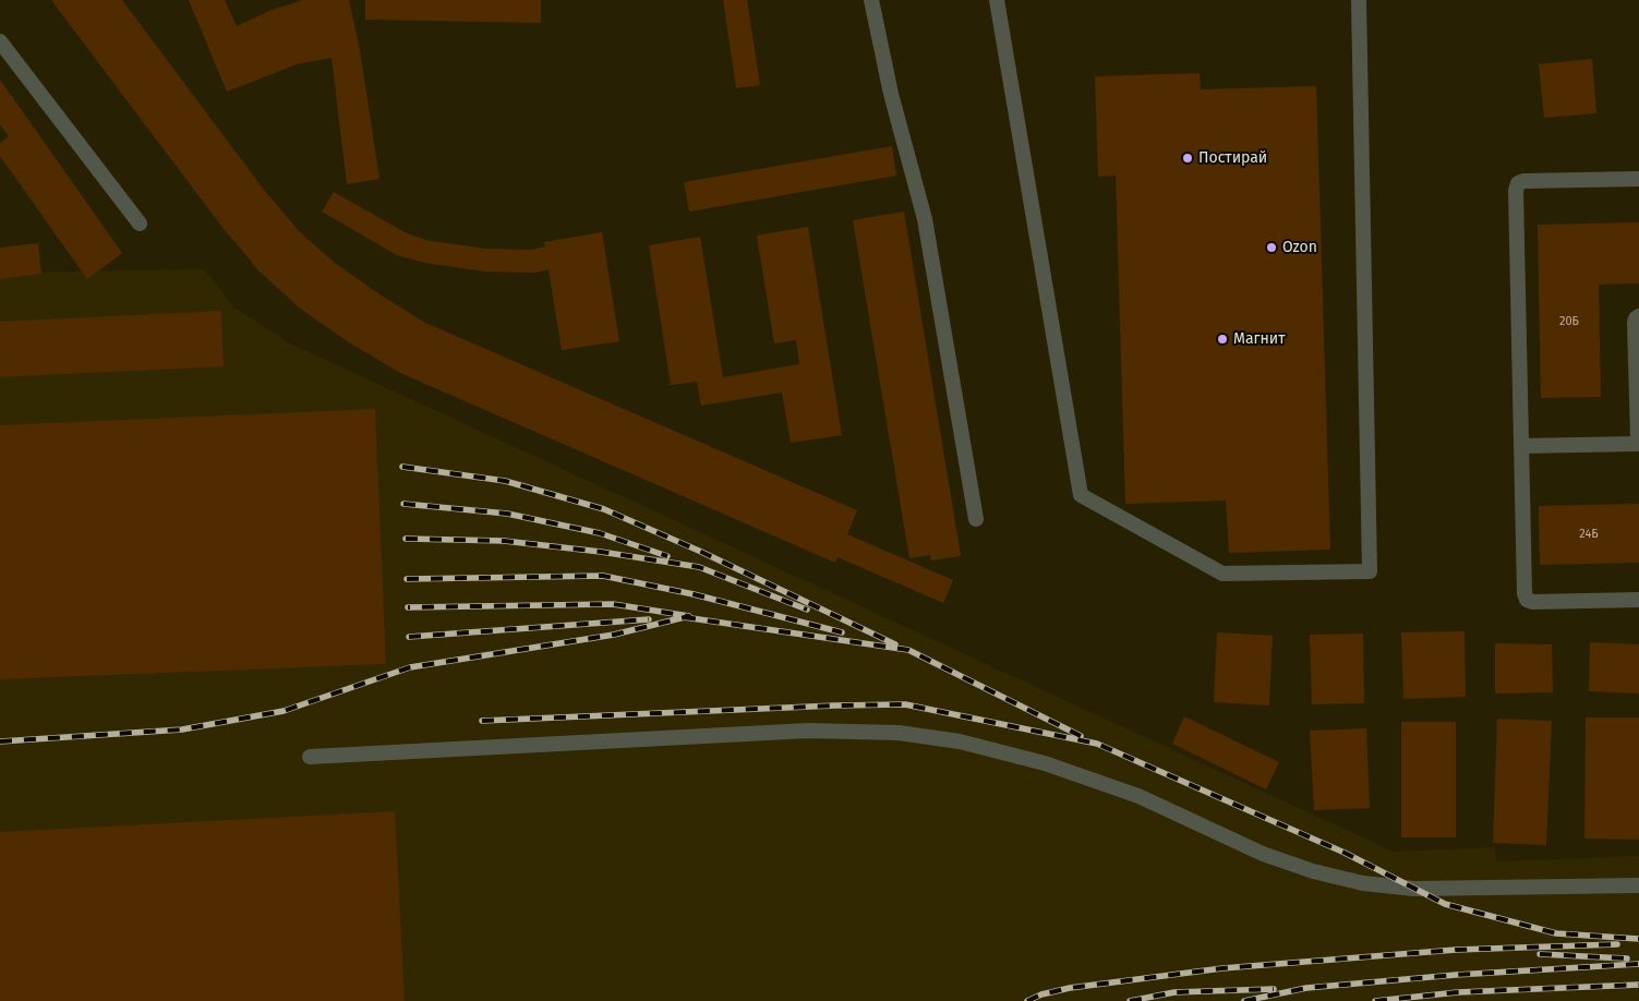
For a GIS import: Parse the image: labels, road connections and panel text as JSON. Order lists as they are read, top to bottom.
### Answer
{
  "places": ["Постирай", "Ozon", "Магнит"],
  "house_numbers": ["20Б", "24Б"]
}
